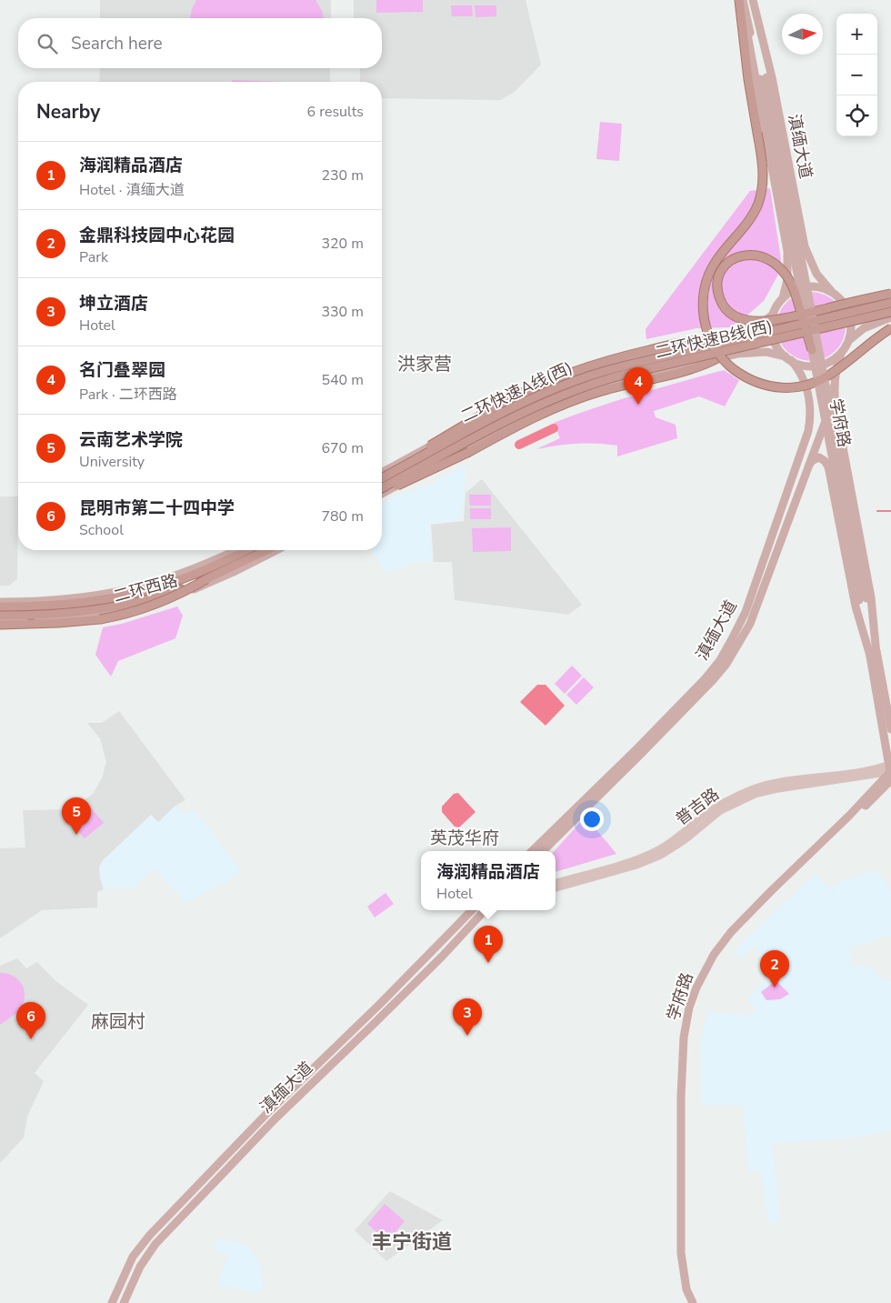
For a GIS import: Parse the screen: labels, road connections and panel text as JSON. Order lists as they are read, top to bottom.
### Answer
{
  "streets": {
    "highway": ["二环快速B线(西)", "二环快速A线(西)"],
    "main road": [
      "滇缅大道",
      "学府路",
      "二环西路",
      "普吉路"
    ]
  },
  "crossings": [
    ["滇缅大道", "学府路"],
    ["学府路", "普吉路"]
  ],
  "districts": [
    "洪家营",
    "英茂华府",
    "麻园村",
    "丰宁街道"
  ],
  "north": "right",
  "page": {
    "map_buttons": ["+", "−"],
    "search": "Search here",
    "heading": ["Nearby", "6 results"],
    "list": [
      {
        "mark": "1",
        "name": "海润精品酒店",
        "note": "Hotel · 滇缅大道",
        "value": "230 m"
      },
      {
        "mark": "2",
        "name": "金鼎科技园中心花园",
        "note": "Park",
        "value": "320 m"
      },
      {
        "mark": "3",
        "name": "坤立酒店",
        "note": "Hotel",
        "value": "330 m"
      },
      {
        "mark": "4",
        "name": "名门叠翠园",
        "note": "Park · 二环西路",
        "value": "540 m"
      },
      {
        "mark": "5",
        "name": "云南艺术学院",
        "note": "University",
        "value": "670 m"
      },
      {
        "mark": "6",
        "name": "昆明市第二十四中学",
        "note": "School",
        "value": "780 m"
      }
    ],
    "pins": [
      "4",
      "5",
      "1",
      "2",
      "3",
      "6"
    ],
    "popup": ["海润精品酒店", "Hotel"]
  }
}
